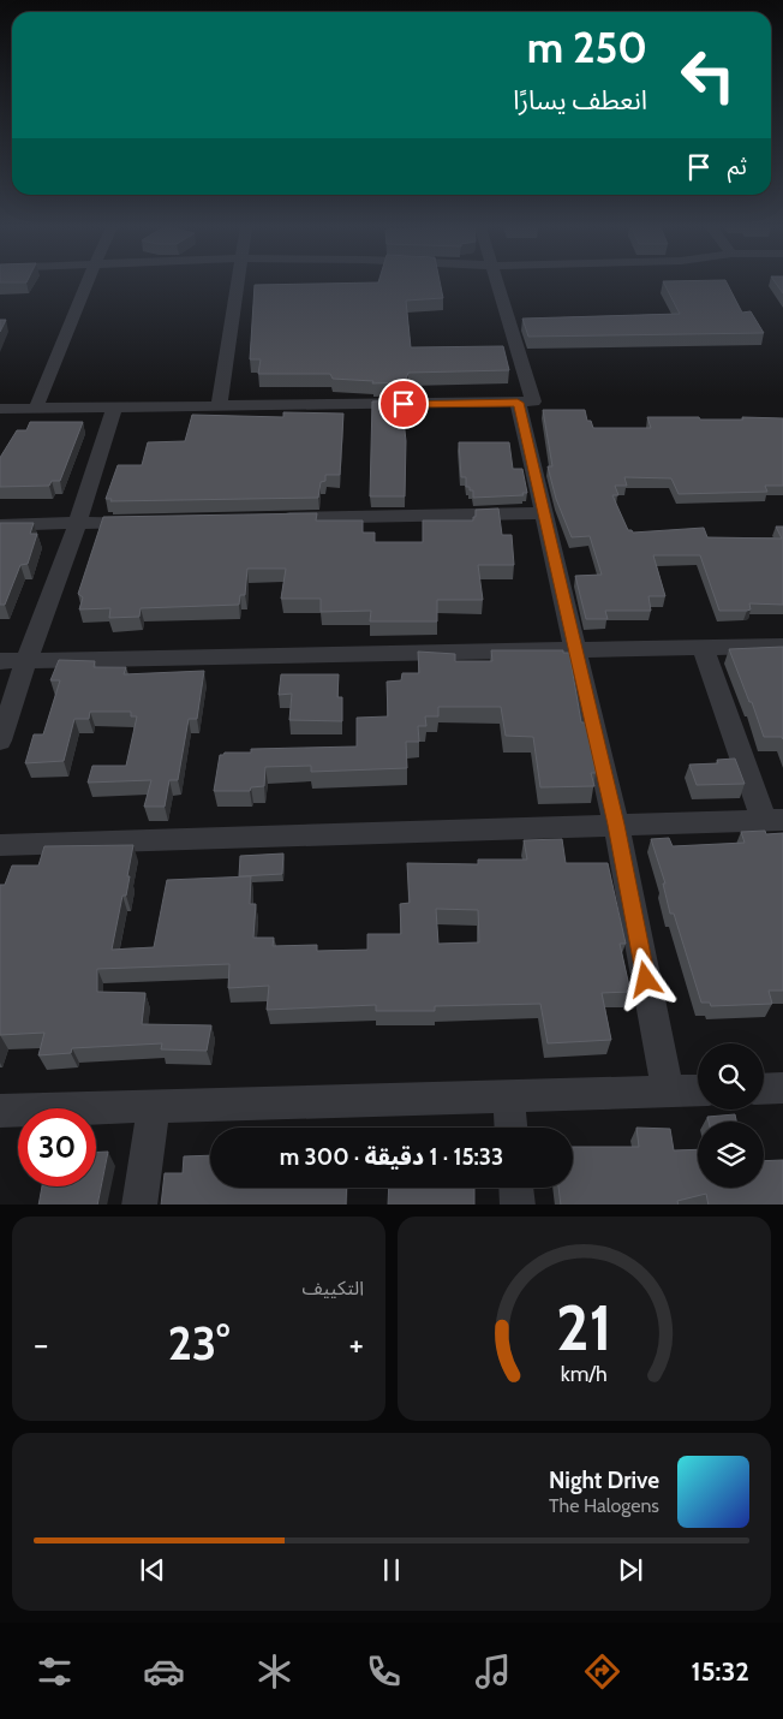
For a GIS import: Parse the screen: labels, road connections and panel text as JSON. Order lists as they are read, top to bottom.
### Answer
{
  "page": {
    "turn": ["250 m", "انعطف يسارًا"],
    "then": "ثم",
    "limit": "30",
    "trip": "15:33 · 1 دقيقة · 300 m",
    "tile": "التكييف",
    "heat": ["−", "23°", "+"],
    "song": ["Night Drive", "The Halogens"],
    "tabs": "15:32",
    "gauge": ["21", "km/h"]
  }
}
